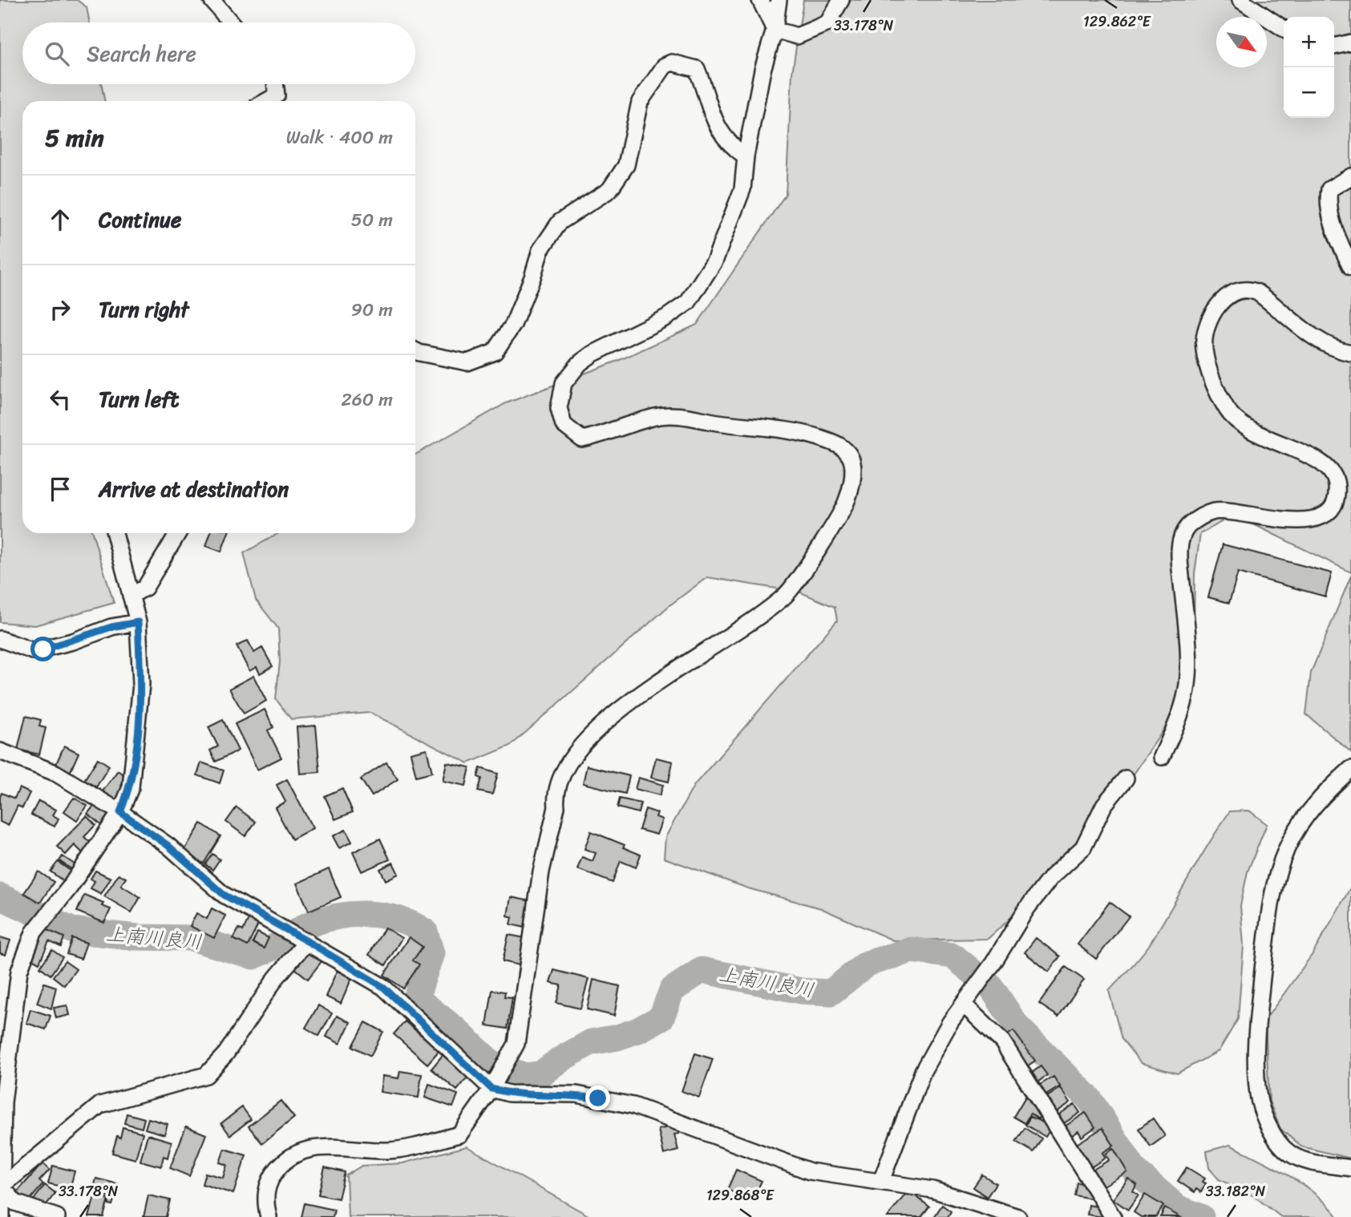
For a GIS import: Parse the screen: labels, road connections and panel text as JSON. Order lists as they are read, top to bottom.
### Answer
{
  "water": ["上南川良川"],
  "north": "bottom right",
  "page": {
    "map_buttons": ["+", "−"],
    "search": "Search here",
    "heading": ["5 min", "Walk · 400 m"],
    "list": [
      ["Continue", "50 m"],
      ["Turn right", "90 m"],
      ["Turn left", "260 m"],
      "Arrive at destination"
    ]
  },
  "coordinates": [
    "129.862°E",
    "33.178°N",
    "33.182°N",
    "129.868°E"
  ]
}
